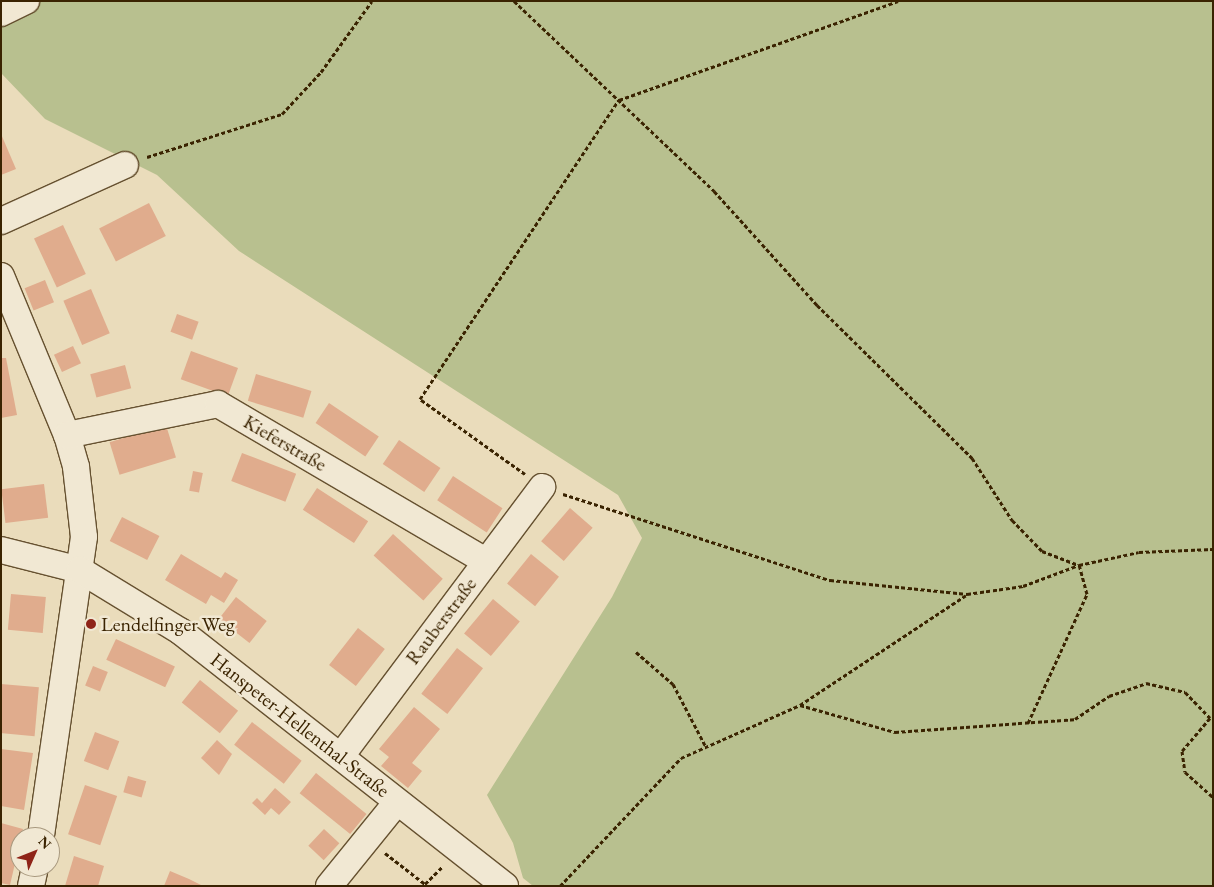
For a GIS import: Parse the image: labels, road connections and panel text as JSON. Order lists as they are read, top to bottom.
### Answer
{
  "streets": {
    "street": ["Kieferstraße", "Rauberstraße", "Hanspeter-Hellenthal-Straße"]
  },
  "crossings": [
    ["Kieferstraße", "Rauberstraße"],
    ["Rauberstraße", "Hanspeter-Hellenthal-Straße"]
  ],
  "places": ["Lendelfinger Weg"],
  "north": "top right"
}
